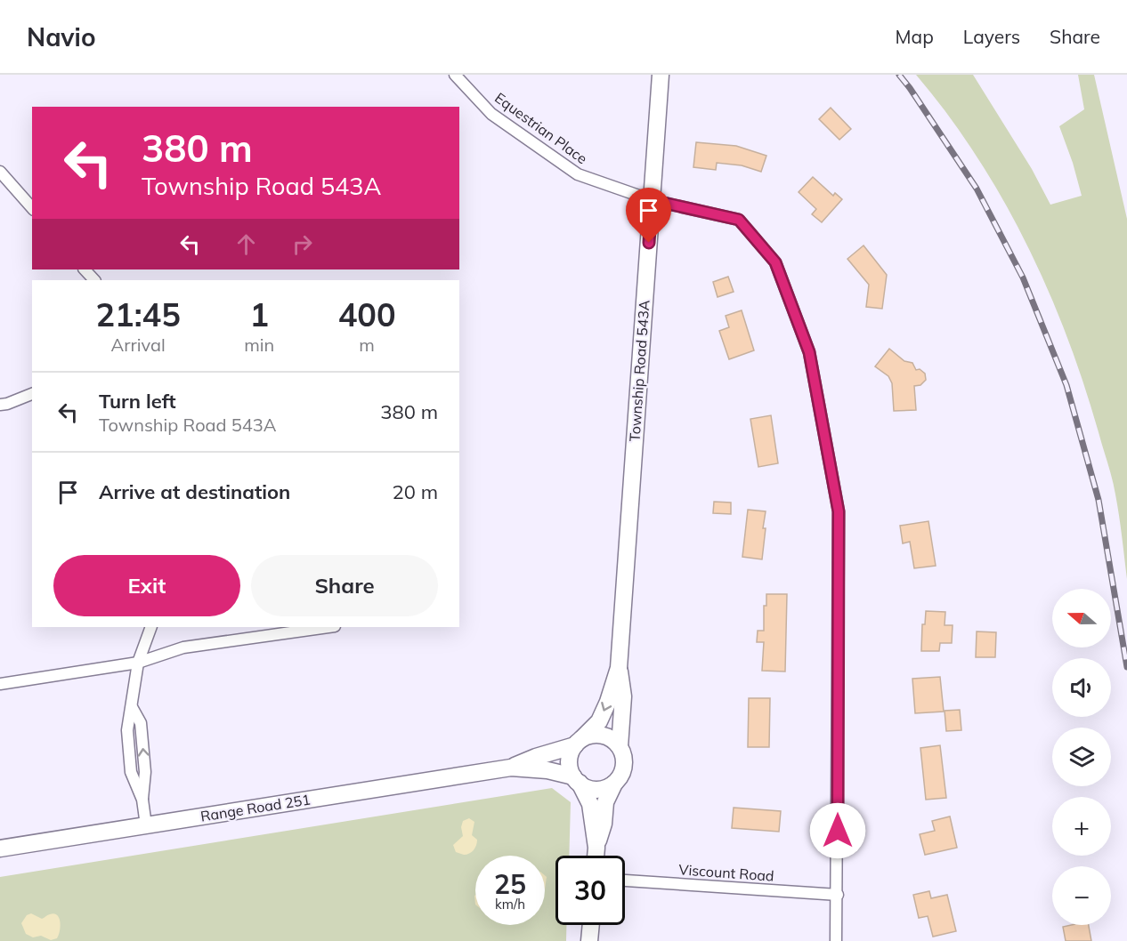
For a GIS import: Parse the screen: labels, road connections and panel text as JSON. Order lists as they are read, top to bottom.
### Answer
{
  "streets": {
    "main road": ["Township Road 543A", "Range Road 251"],
    "street": ["Equestrian Place", "Viscount Road"]
  },
  "crossings": [
    ["Equestrian Place", "Township Road 543A"],
    ["Township Road 543A", "Range Road 251"]
  ],
  "north": "left",
  "page": {
    "header": "Navio",
    "nav": ["Map", "Layers", "Share"],
    "turn": ["380 m", "Township Road 543A"],
    "eta": [
      "21:45",
      "Arrival",
      "1",
      "min",
      "400",
      "m"
    ],
    "list": [
      {
        "name": "Turn left",
        "note": "Township Road 543A",
        "value": "380 m"
      },
      {
        "name": "Arrive at destination",
        "value": "20 m"
      }
    ],
    "buttons": ["Exit", "Share"],
    "map_buttons": ["+", "−"],
    "speed": "25 km/h",
    "limit": "30"
  }
}
